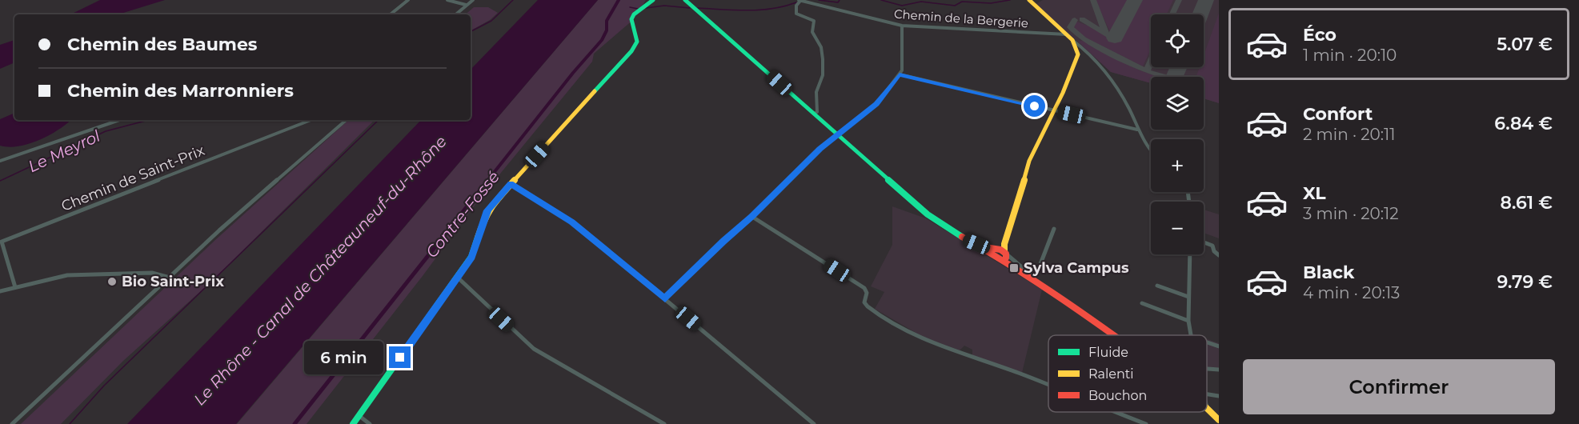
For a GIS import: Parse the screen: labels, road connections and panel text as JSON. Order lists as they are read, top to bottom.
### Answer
{
  "streets": {
    "street": ["Chemin de la Bergerie", "Chemin de Saint-Prix"]
  },
  "water": ["Le Meyrol", "Contre-Fossé", "Le Rhône - Canal de Châteauneuf-du-Rhône"],
  "places": {
    "transit": ["Sylva Campus"],
    "other": ["Bio Saint-Prix"]
  },
  "legend": ["Fluide", "Ralenti", "Bouchon"],
  "page": {
    "list": [
      {
        "name": "Éco",
        "note": "1 min · 20:10",
        "value": "5.07 €"
      },
      {
        "name": "Confort",
        "note": "2 min · 20:11",
        "value": "6.84 €"
      },
      {
        "name": "XL",
        "note": "3 min · 20:12",
        "value": "8.61 €"
      },
      {
        "name": "Black",
        "note": "4 min · 20:13",
        "value": "9.79 €"
      }
    ],
    "map_buttons": ["+", "−"],
    "banner": ["Chemin des Baumes", "Chemin des Marronniers"],
    "bubble": "6 min",
    "buttons": "Confirmer"
  }
}
